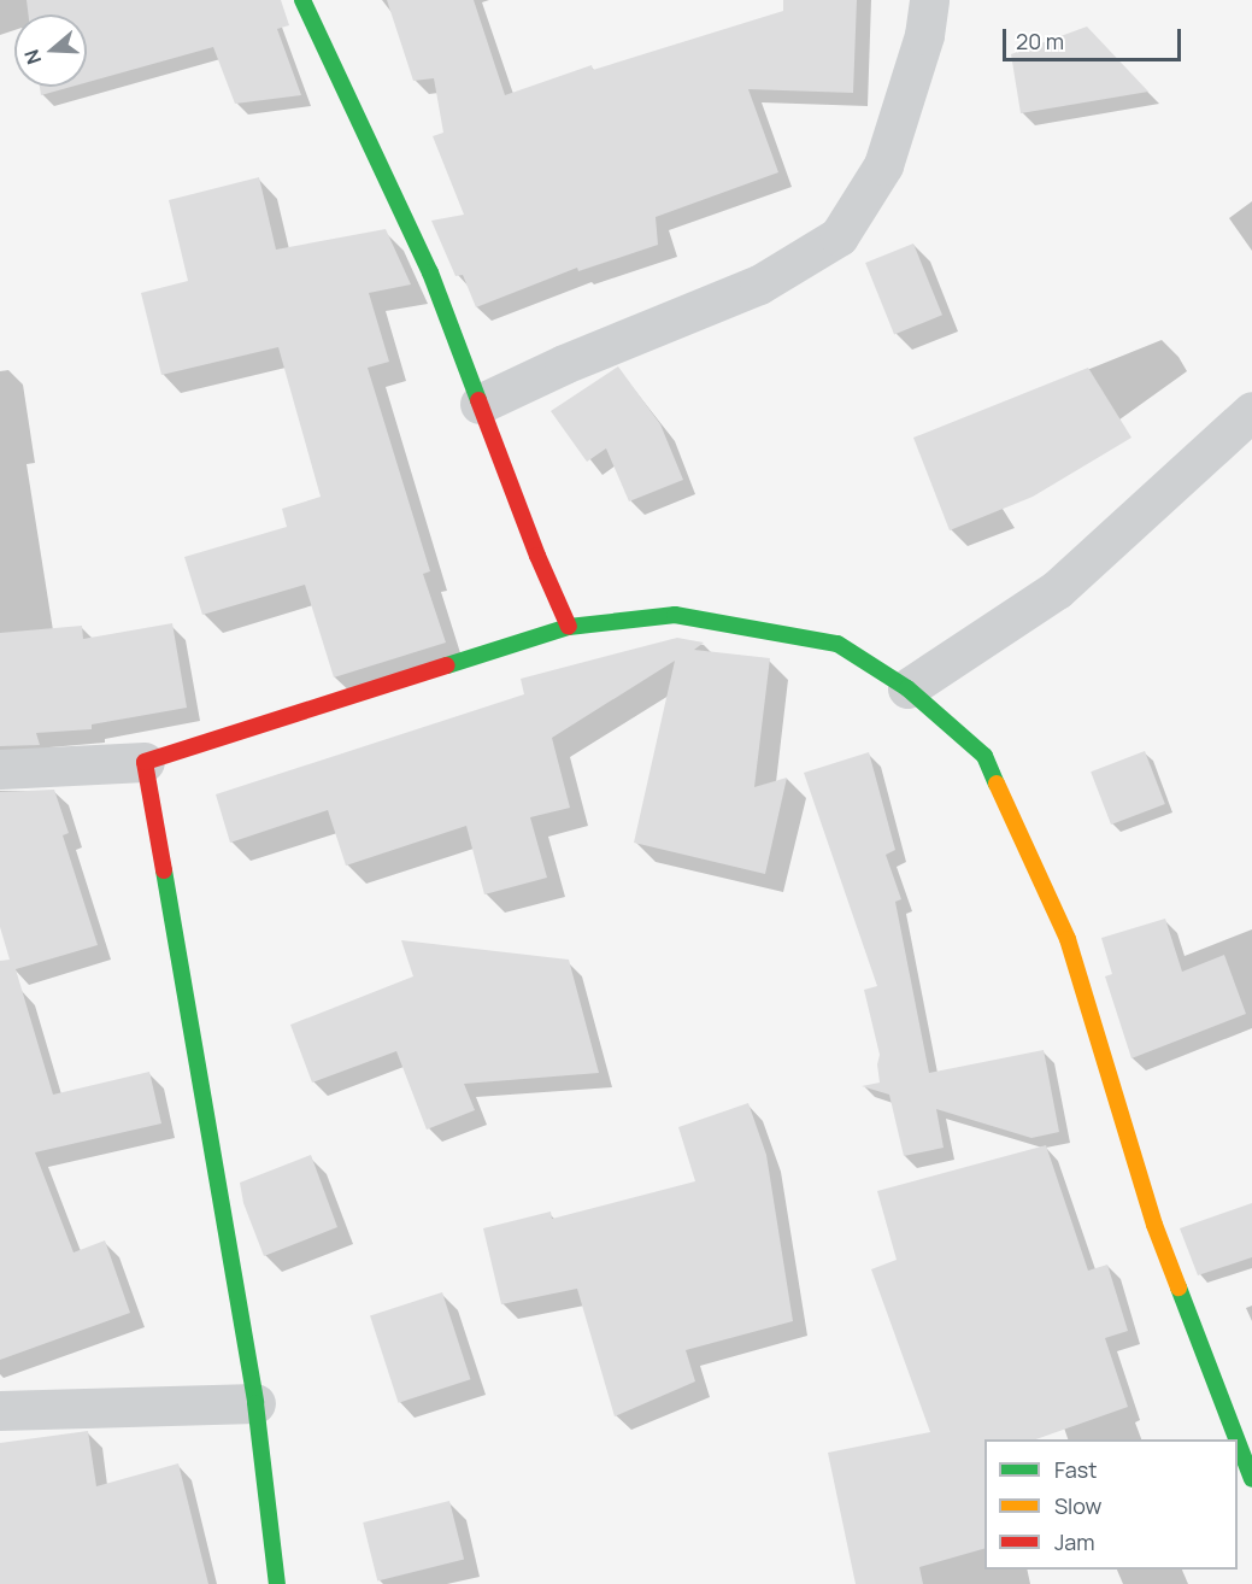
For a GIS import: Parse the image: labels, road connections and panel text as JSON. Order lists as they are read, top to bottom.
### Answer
{
  "legend": ["Fast", "Slow", "Jam"],
  "scale_bar": "20 m",
  "north": "left"
}
